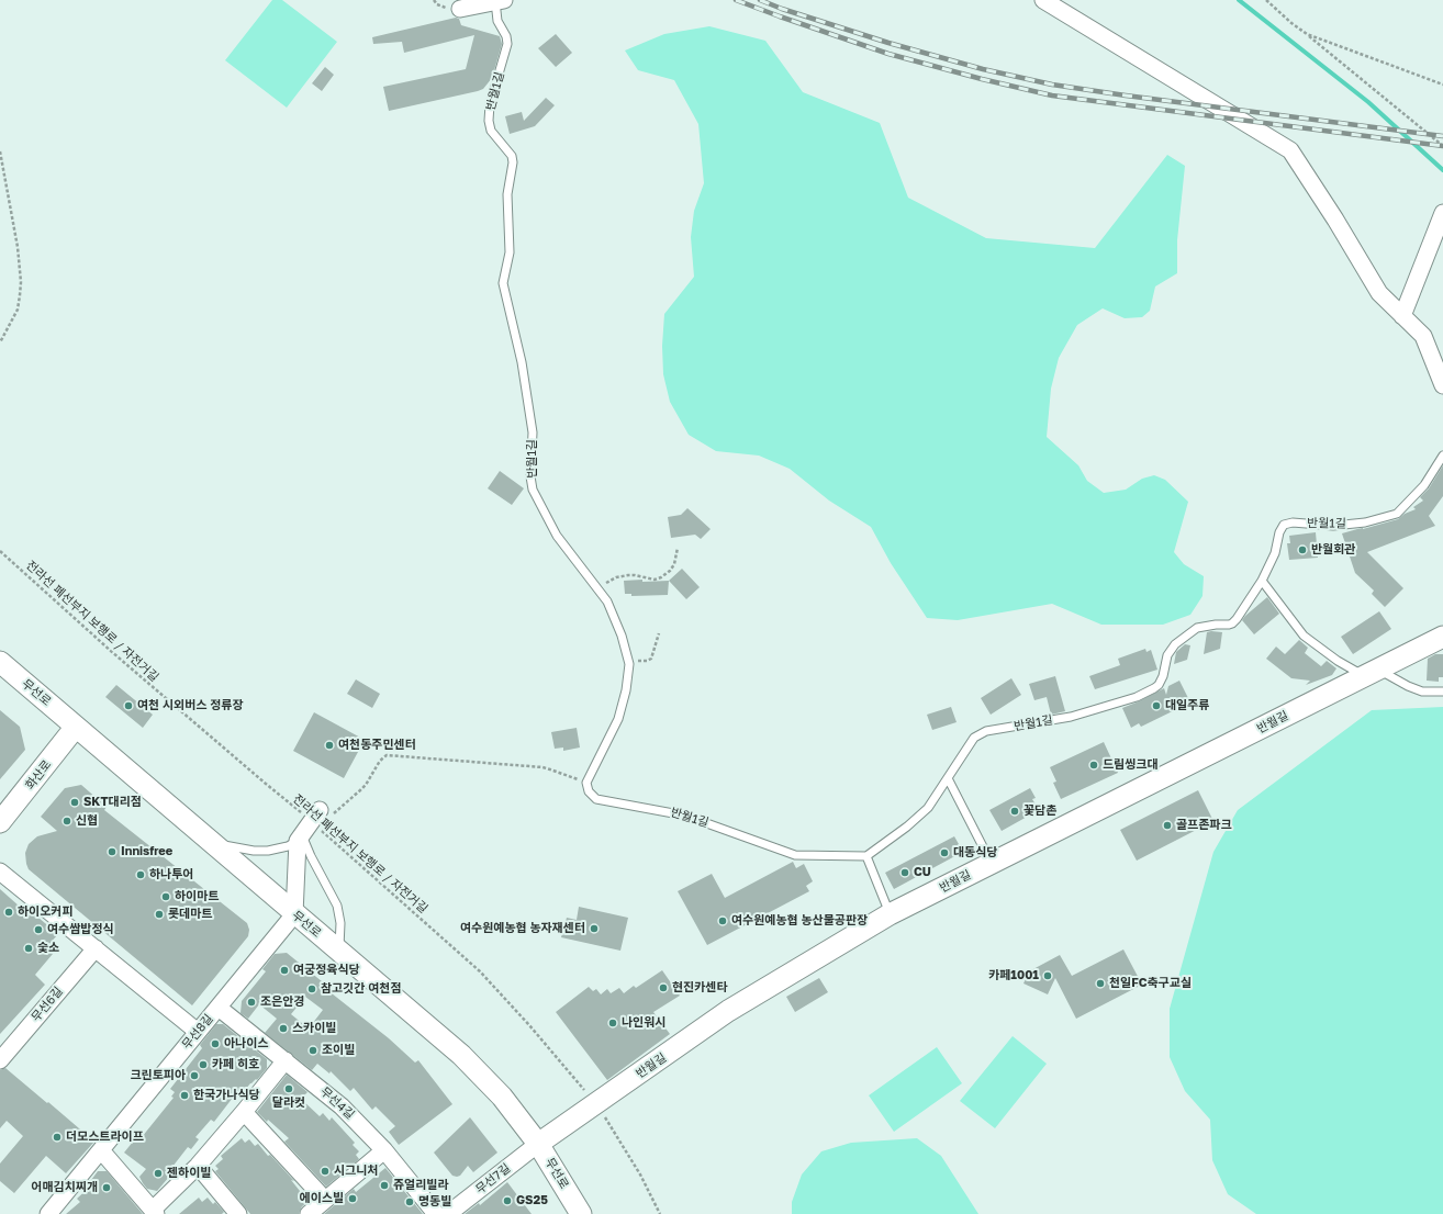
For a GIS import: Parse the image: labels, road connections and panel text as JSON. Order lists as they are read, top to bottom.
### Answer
{
  "streets": {
    "street": [
      "무선로",
      "반월길",
      "화산로",
      "무선6길",
      "무선8길",
      "무선4길",
      "무선7길"
    ],
    "lane": ["반월1길"],
    "path": ["전라선 폐선부지 보행로 / 자전거길"]
  },
  "crossings": [
    ["전라선 폐선부지 보행로 / 자전거길", "반월길"],
    ["무선로", "반월길"],
    ["무선로", "화산로"],
    ["무선로", "무선8길"],
    ["무선로", "무선7길"],
    ["반월길", "무선7길"],
    ["무선8길", "무선4길"]
  ],
  "places": [
    "반월회관",
    "여천 시외버스 정류장",
    "대일주류",
    "여천동주민센터",
    "드림씽크대",
    "SKT대리점",
    "꽃담촌",
    "신협",
    "골프존파크",
    "Innisfree",
    "대동식당",
    "CU",
    "하나투어",
    "하이마트",
    "하이오커피",
    "롯데마트",
    "여수원예농협 농산물공판장",
    "여수원예농협 농자재센터",
    "여수쌈밥정식",
    "숯소",
    "여궁정육식당",
    "카페1001",
    "천일FC축구교실",
    "현진카센타",
    "참고깃간 여천점",
    "조은안경",
    "나인워시",
    "스카이빌",
    "아나이스",
    "조이빌",
    "카페 히호",
    "크린토피아",
    "달라컷",
    "한국가나식당",
    "더모스트라이프",
    "시그니처",
    "젠하이빌",
    "쥬얼리빌라",
    "어매김치찌개",
    "에이스빌",
    "GS25",
    "명동빌"
  ]
}
